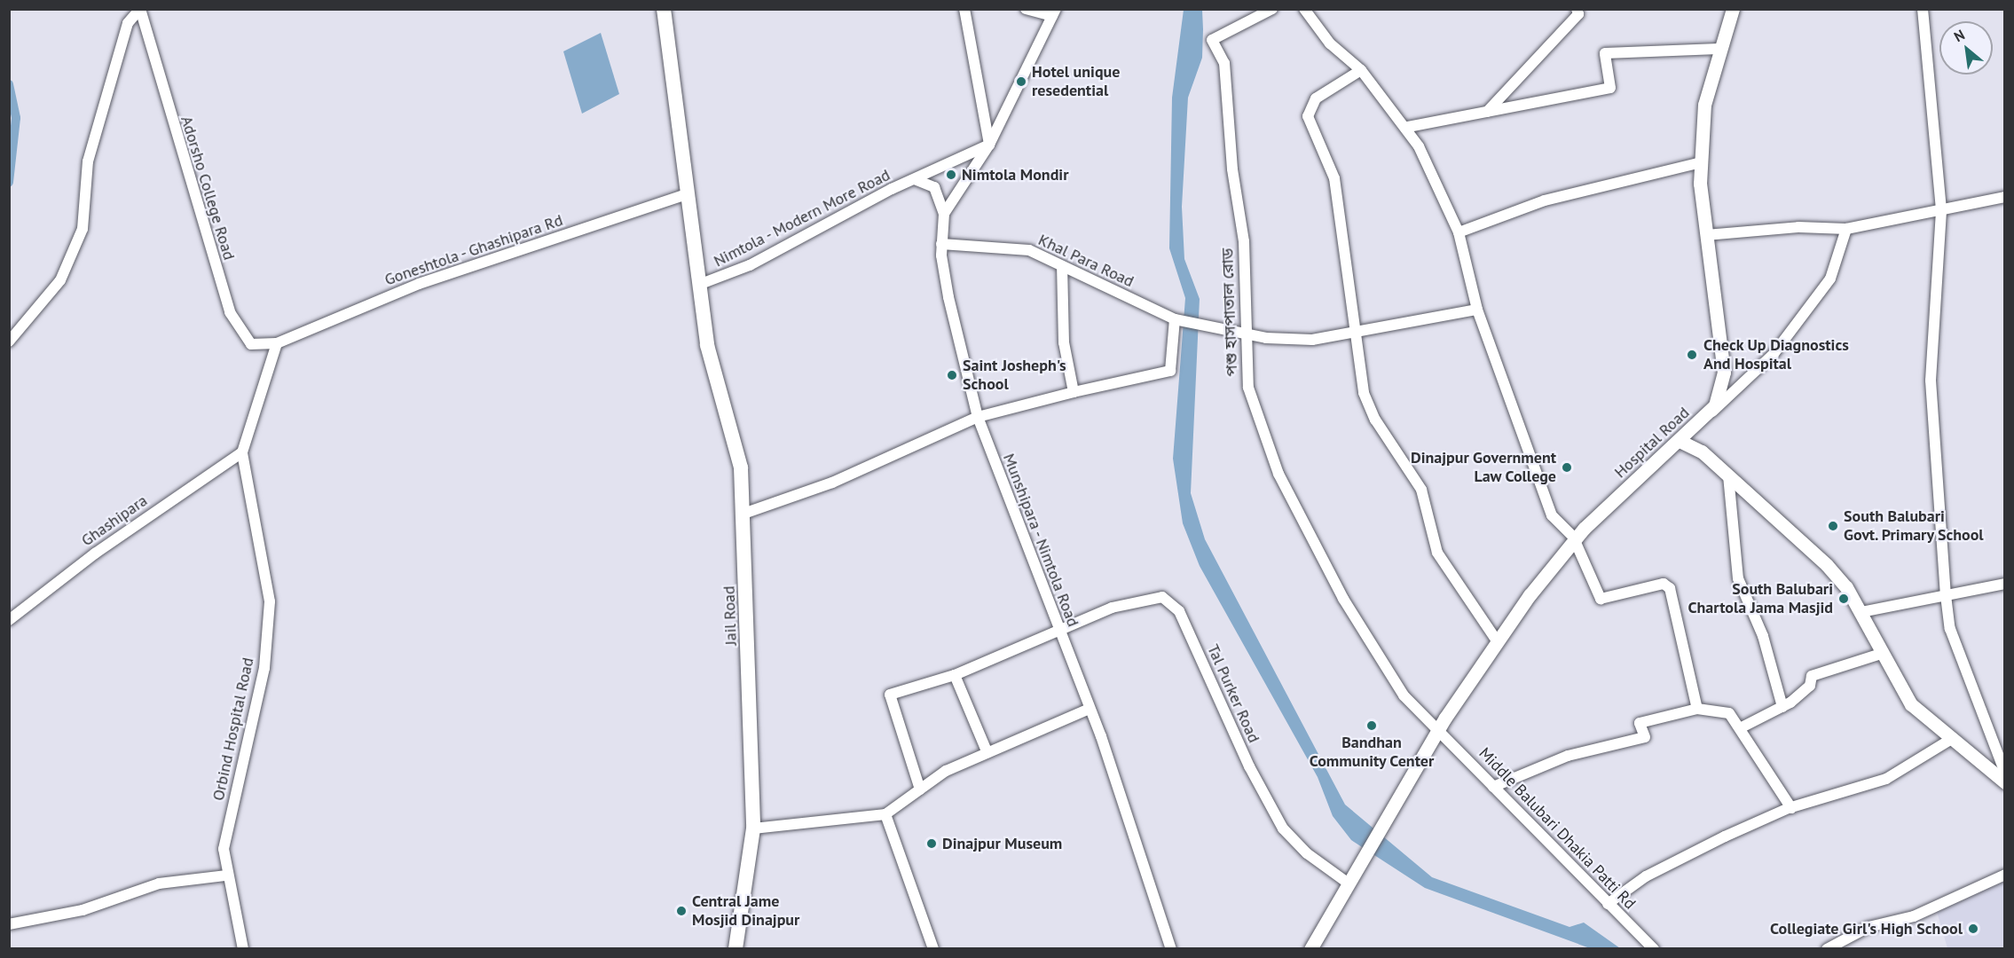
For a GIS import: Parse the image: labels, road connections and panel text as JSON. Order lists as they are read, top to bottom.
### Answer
{
  "streets": {
    "highway": ["Jail Road"],
    "main road": ["Hospital Road"],
    "street": [
      "Adorsho College Road",
      "Nimtola - Modern More Road",
      "Goneshtola - Ghashipara Rd",
      "Khal Para Road",
      "পশু হাসপাতাল রোড",
      "Ghashipara",
      "Munshipara - Nimtola Road",
      "Tal Purker Road",
      "Orbind Hospital Road",
      "Middle Balubari Dhakia Patti Rd"
    ]
  },
  "crossings": [
    ["Adorsho College Road", "Goneshtola - Ghashipara Rd"],
    ["Nimtola - Modern More Road", "Munshipara - Nimtola Road"],
    ["Nimtola - Modern More Road", "Jail Road"],
    ["Goneshtola - Ghashipara Rd", "Jail Road"],
    ["Khal Para Road", "পশু হাসপাতাল রোড"],
    ["Khal Para Road", "Munshipara - Nimtola Road"],
    ["পশু হাসপাতাল রোড", "Hospital Road"],
    ["পশু হাসপাতাল রোড", "Middle Balubari Dhakia Patti Rd"],
    ["Hospital Road", "Tal Purker Road"],
    ["Hospital Road", "Middle Balubari Dhakia Patti Rd"],
    ["Ghashipara", "Orbind Hospital Road"],
    ["Munshipara - Nimtola Road", "Tal Purker Road"]
  ],
  "places": [
    "Hotel unique resedential",
    "Nimtola Mondir",
    "Check Up Diagnostics And Hospital",
    "Saint Josheph's School",
    "Dinajpur Government Law College",
    "South Balubari Govt. Primary School",
    "South Balubari Chartola Jama Masjid",
    "Bandhan Community Center",
    "Dinajpur Museum",
    "Central Jame Mosjid Dinajpur",
    "Collegiate Girl's High School"
  ],
  "north": "top left"
}
